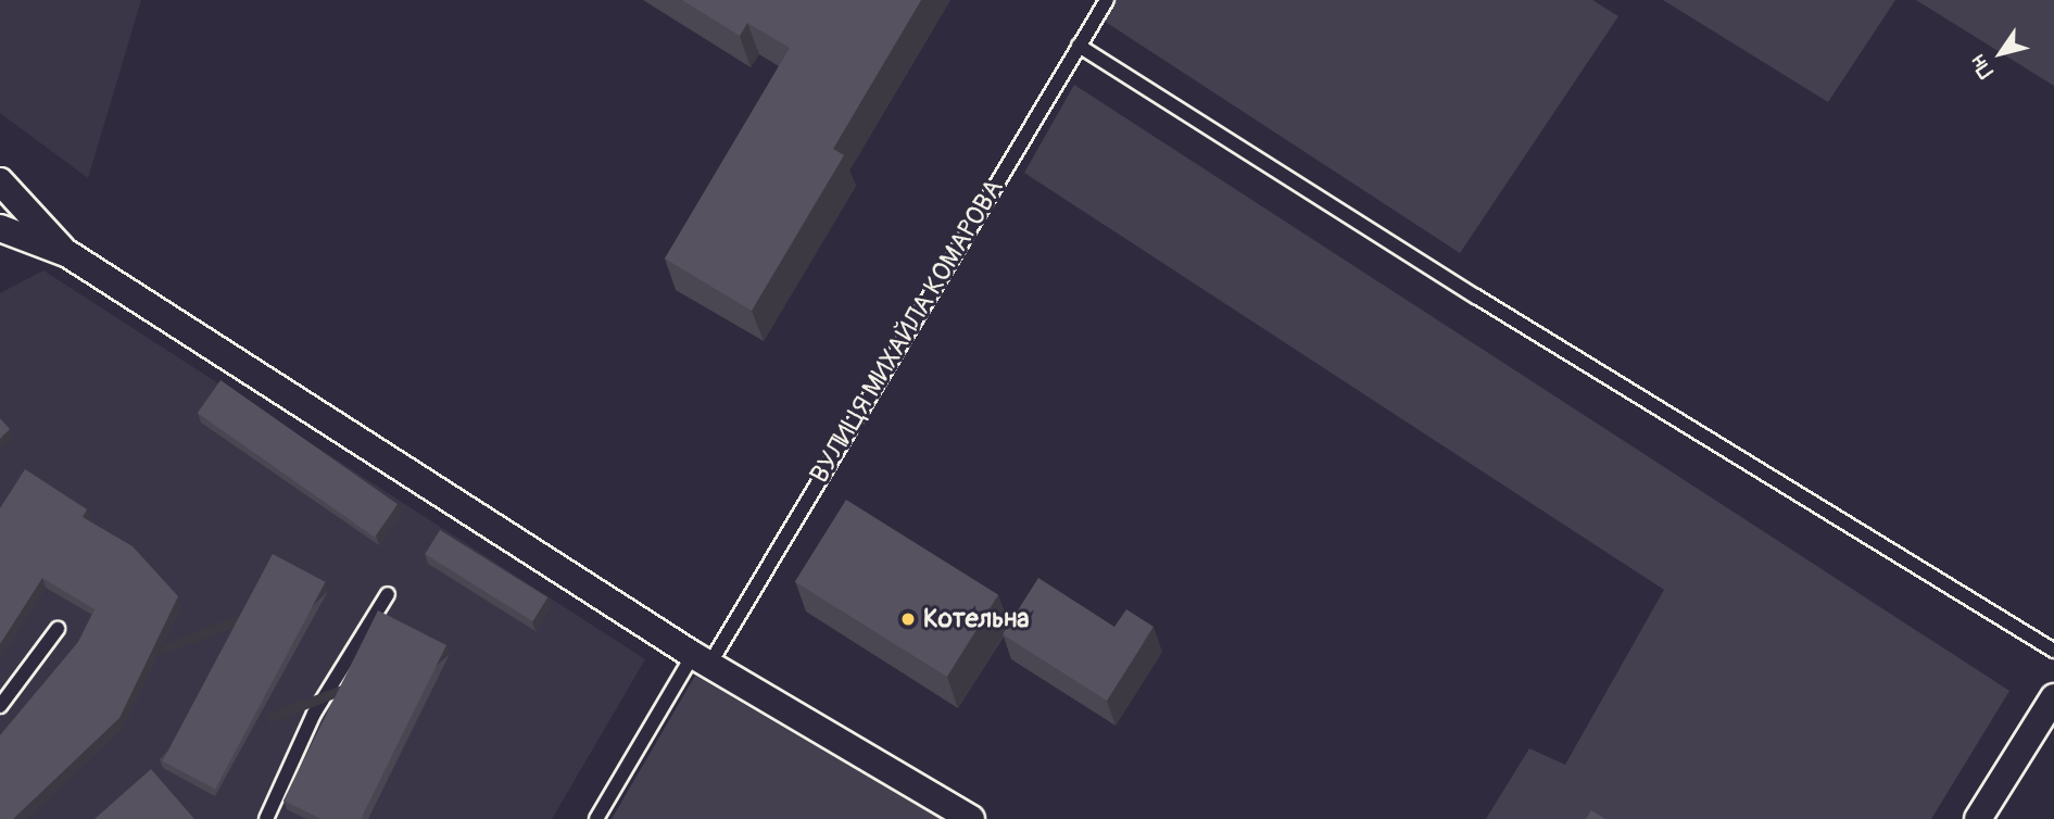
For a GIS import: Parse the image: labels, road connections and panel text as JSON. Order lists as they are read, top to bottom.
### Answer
{
  "streets": {
    "lane": ["ВУЛИЦЯ МИХАЙЛА КОМАРОВА"]
  },
  "places": ["Котельна"],
  "north": "bottom left"
}
